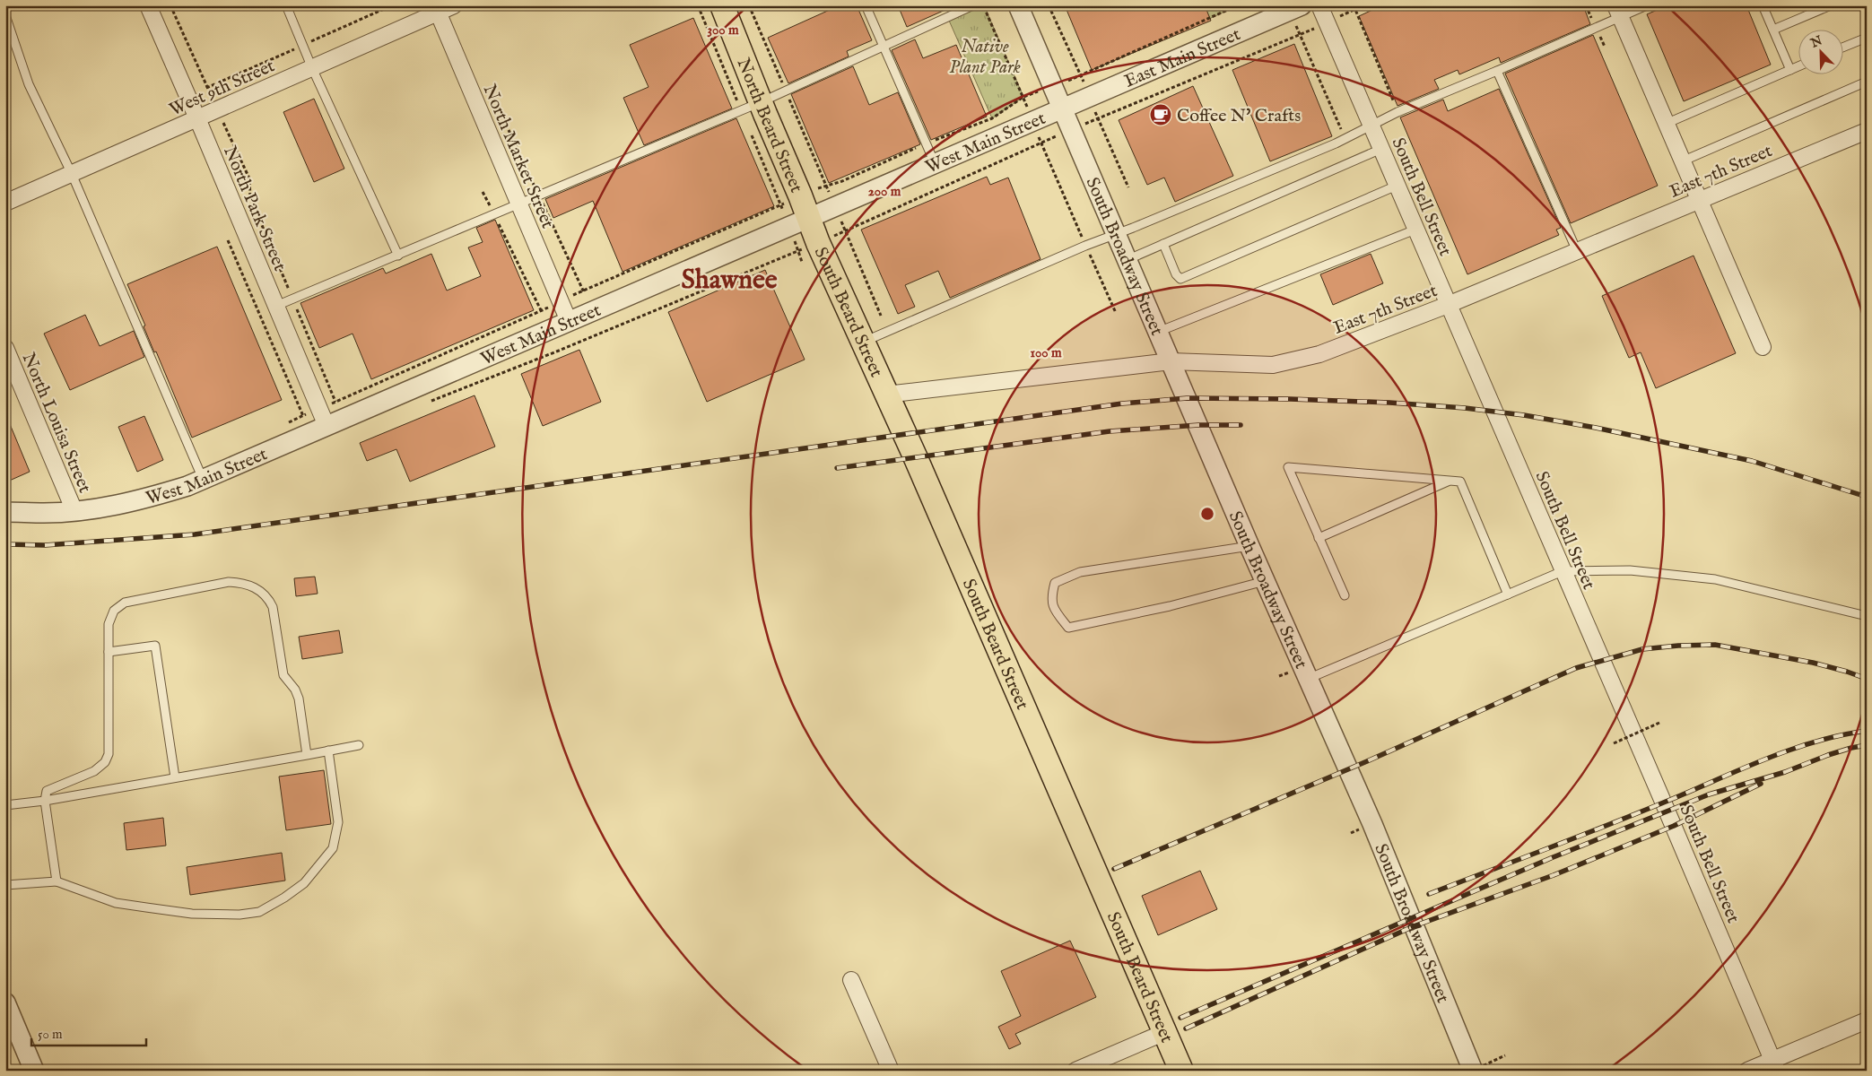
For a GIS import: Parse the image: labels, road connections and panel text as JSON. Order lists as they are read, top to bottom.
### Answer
{
  "streets": {
    "main road": ["North Beard Street", "South Beard Street"],
    "street": [
      "East Main Street",
      "West 9th Street",
      "West Main Street",
      "North Market Street",
      "East 7th Street",
      "South Bell Street",
      "North Park Street",
      "South Broadway Street",
      "North Louisa Street"
    ]
  },
  "crossings": [
    ["East Main Street", "West Main Street"],
    ["East Main Street", "South Broadway Street"],
    ["West 9th Street", "North Market Street"],
    ["West 9th Street", "North Park Street"],
    ["North Beard Street", "West Main Street"],
    ["North Beard Street", "South Beard Street"],
    ["West Main Street", "North Market Street"],
    ["West Main Street", "North Park Street"],
    ["West Main Street", "South Broadway Street"],
    ["West Main Street", "South Beard Street"],
    ["West Main Street", "North Louisa Street"],
    ["East 7th Street", "South Bell Street"],
    ["East 7th Street", "South Broadway Street"],
    ["East 7th Street", "South Beard Street"]
  ],
  "districts": ["Shawnee"],
  "parks": ["Native Plant Park"],
  "places": {
    "cafe": ["Coffee N' Crafts"]
  },
  "scale_bar": "50 m",
  "north": "top left",
  "rings": ["300 m", "200 m", "100 m"]
}
